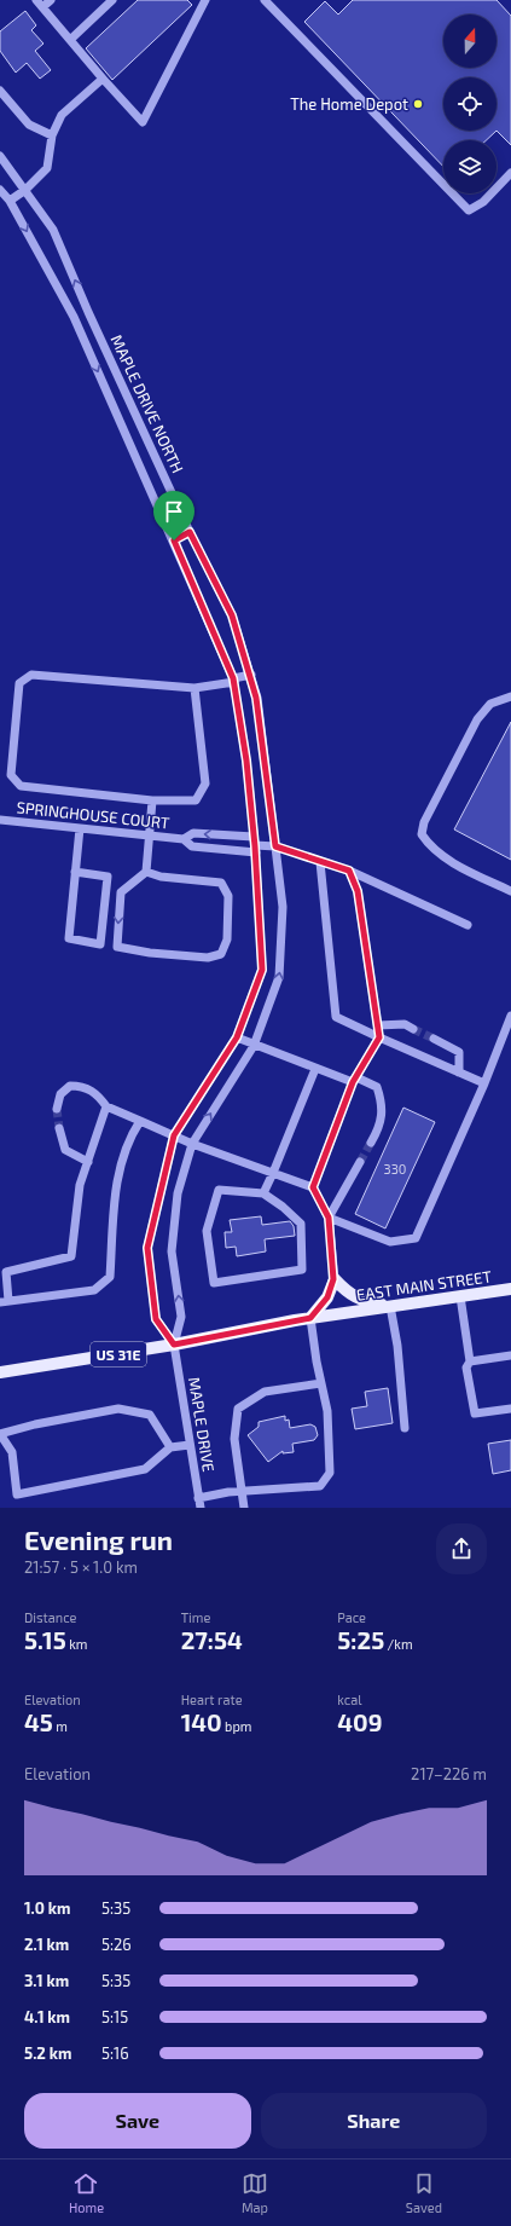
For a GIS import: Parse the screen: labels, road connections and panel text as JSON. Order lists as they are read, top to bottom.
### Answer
{
  "streets": {
    "main road": ["EAST MAIN STREET", "US 31E"],
    "street": ["MAPLE DRIVE NORTH", "SPRINGHOUSE COURT", "MAPLE DRIVE"]
  },
  "crossings": [
    ["MAPLE DRIVE NORTH", "EAST MAIN STREET"],
    ["MAPLE DRIVE NORTH", "MAPLE DRIVE"],
    ["EAST MAIN STREET", "MAPLE DRIVE"]
  ],
  "places": ["The Home Depot"],
  "house_numbers": ["330"],
  "north": "top",
  "page": {
    "heading": ["Evening run", "21:57 · 5 × 1.0 km"],
    "stats": [
      ["Distance", "5.15 km"],
      ["Time", "27:54"],
      ["Pace", "5:25 /km"],
      ["Elevation", "45 m"],
      ["Heart rate", "140 bpm"],
      ["kcal", "409"]
    ],
    "chart": ["Elevation", "217–226 m"],
    "list": [
      {
        "name": "1.0 km",
        "note": "5:35"
      },
      {
        "name": "2.1 km",
        "note": "5:26"
      },
      {
        "name": "3.1 km",
        "note": "5:35"
      },
      {
        "name": "4.1 km",
        "note": "5:15"
      },
      {
        "name": "5.2 km",
        "note": "5:16"
      }
    ],
    "buttons": ["Save", "Share"],
    "tabs": ["Home", "Map", "Saved"]
  }
}
